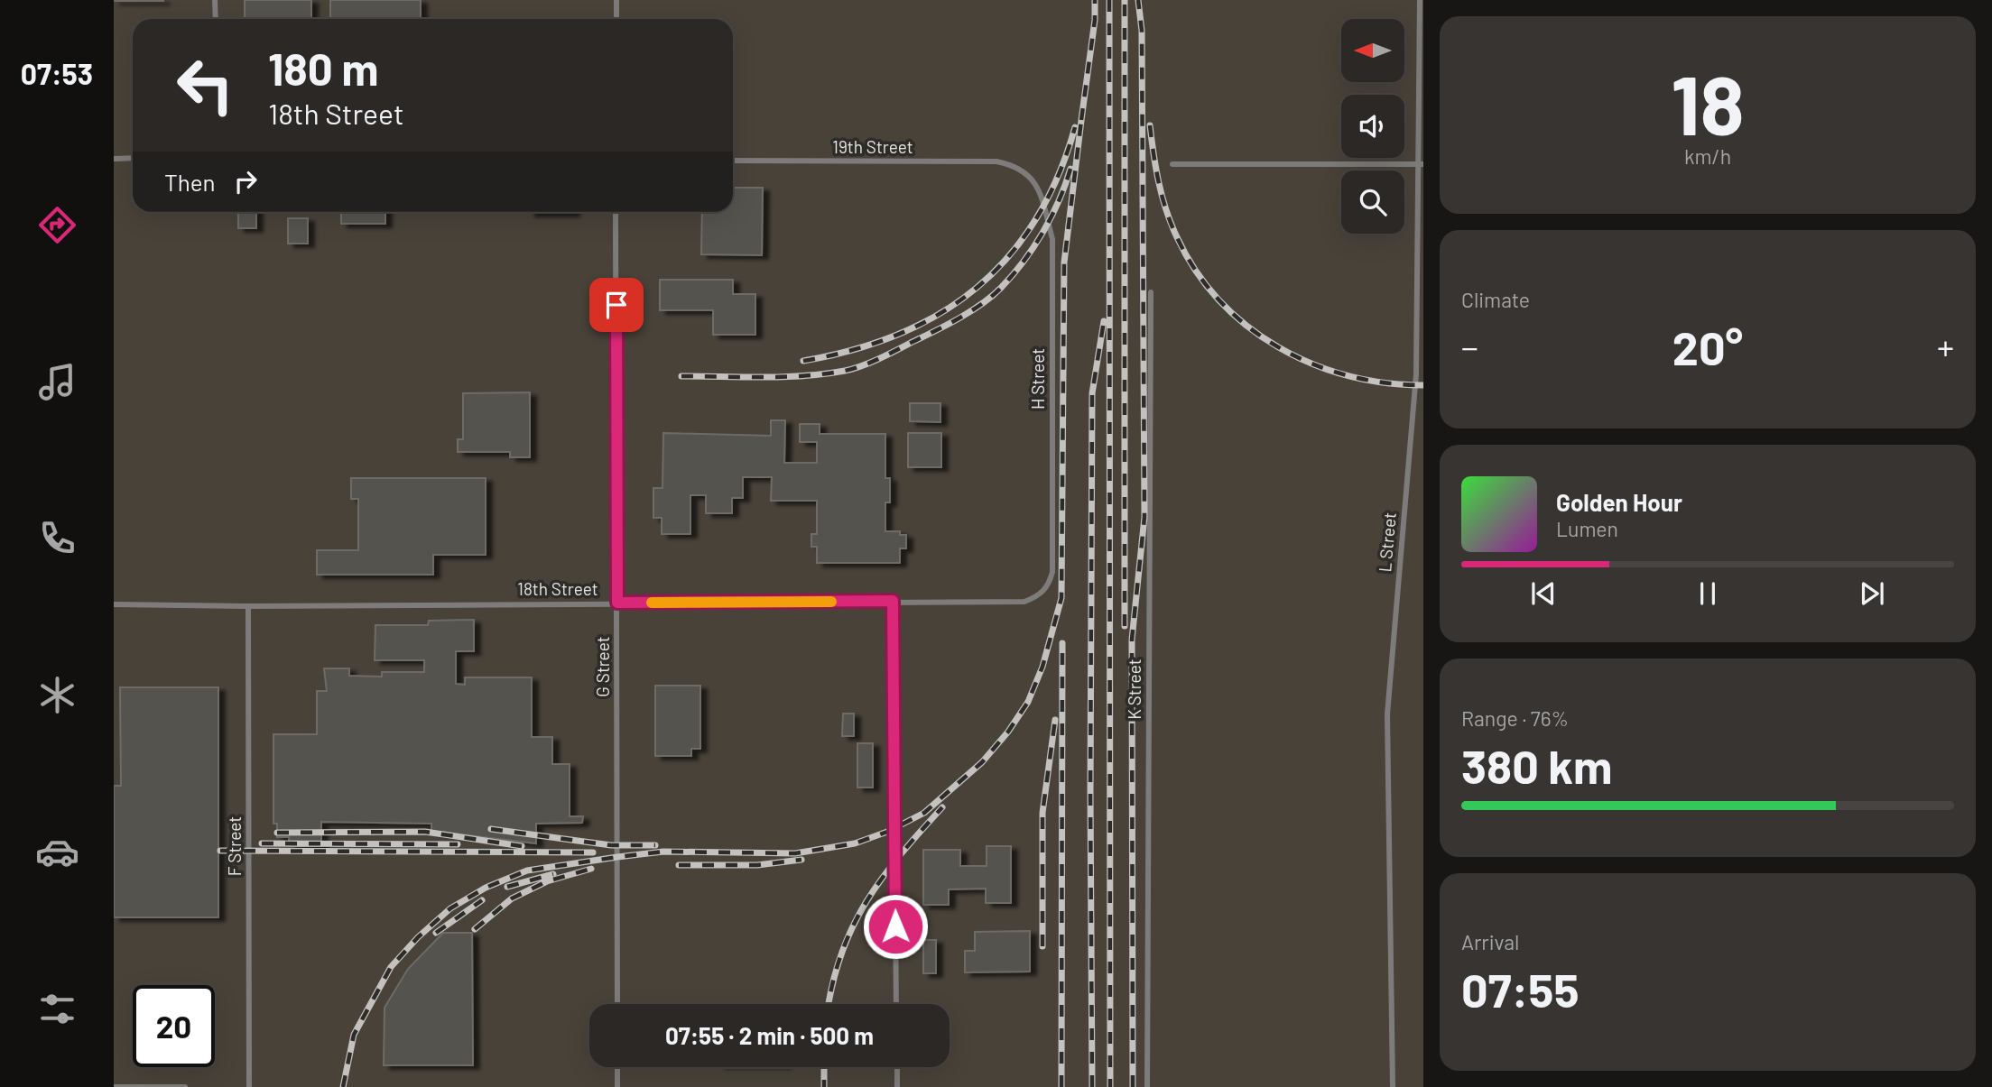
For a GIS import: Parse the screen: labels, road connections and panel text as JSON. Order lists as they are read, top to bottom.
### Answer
{
  "streets": {
    "lane": [
      "19th Street",
      "H Street",
      "L Street",
      "18th Street",
      "G Street",
      "K Street",
      "F Street"
    ]
  },
  "crossings": [
    ["19th Street", "H Street"],
    ["H Street", "18th Street"],
    ["18th Street", "G Street"],
    ["18th Street", "F Street"]
  ],
  "north": "left",
  "page": {
    "tabs": "07:53",
    "tile": [
      ["18", "km/h"],
      "Climate",
      ["Range · 76%", "380 km"],
      ["Arrival", "07:55"]
    ],
    "turn": ["180 m", "18th Street"],
    "then": "Then",
    "heat": ["−", "20°", "+"],
    "song": ["Golden Hour", "Lumen"],
    "limit": "20",
    "trip": "07:55 · 2 min · 500 m"
  }
}
